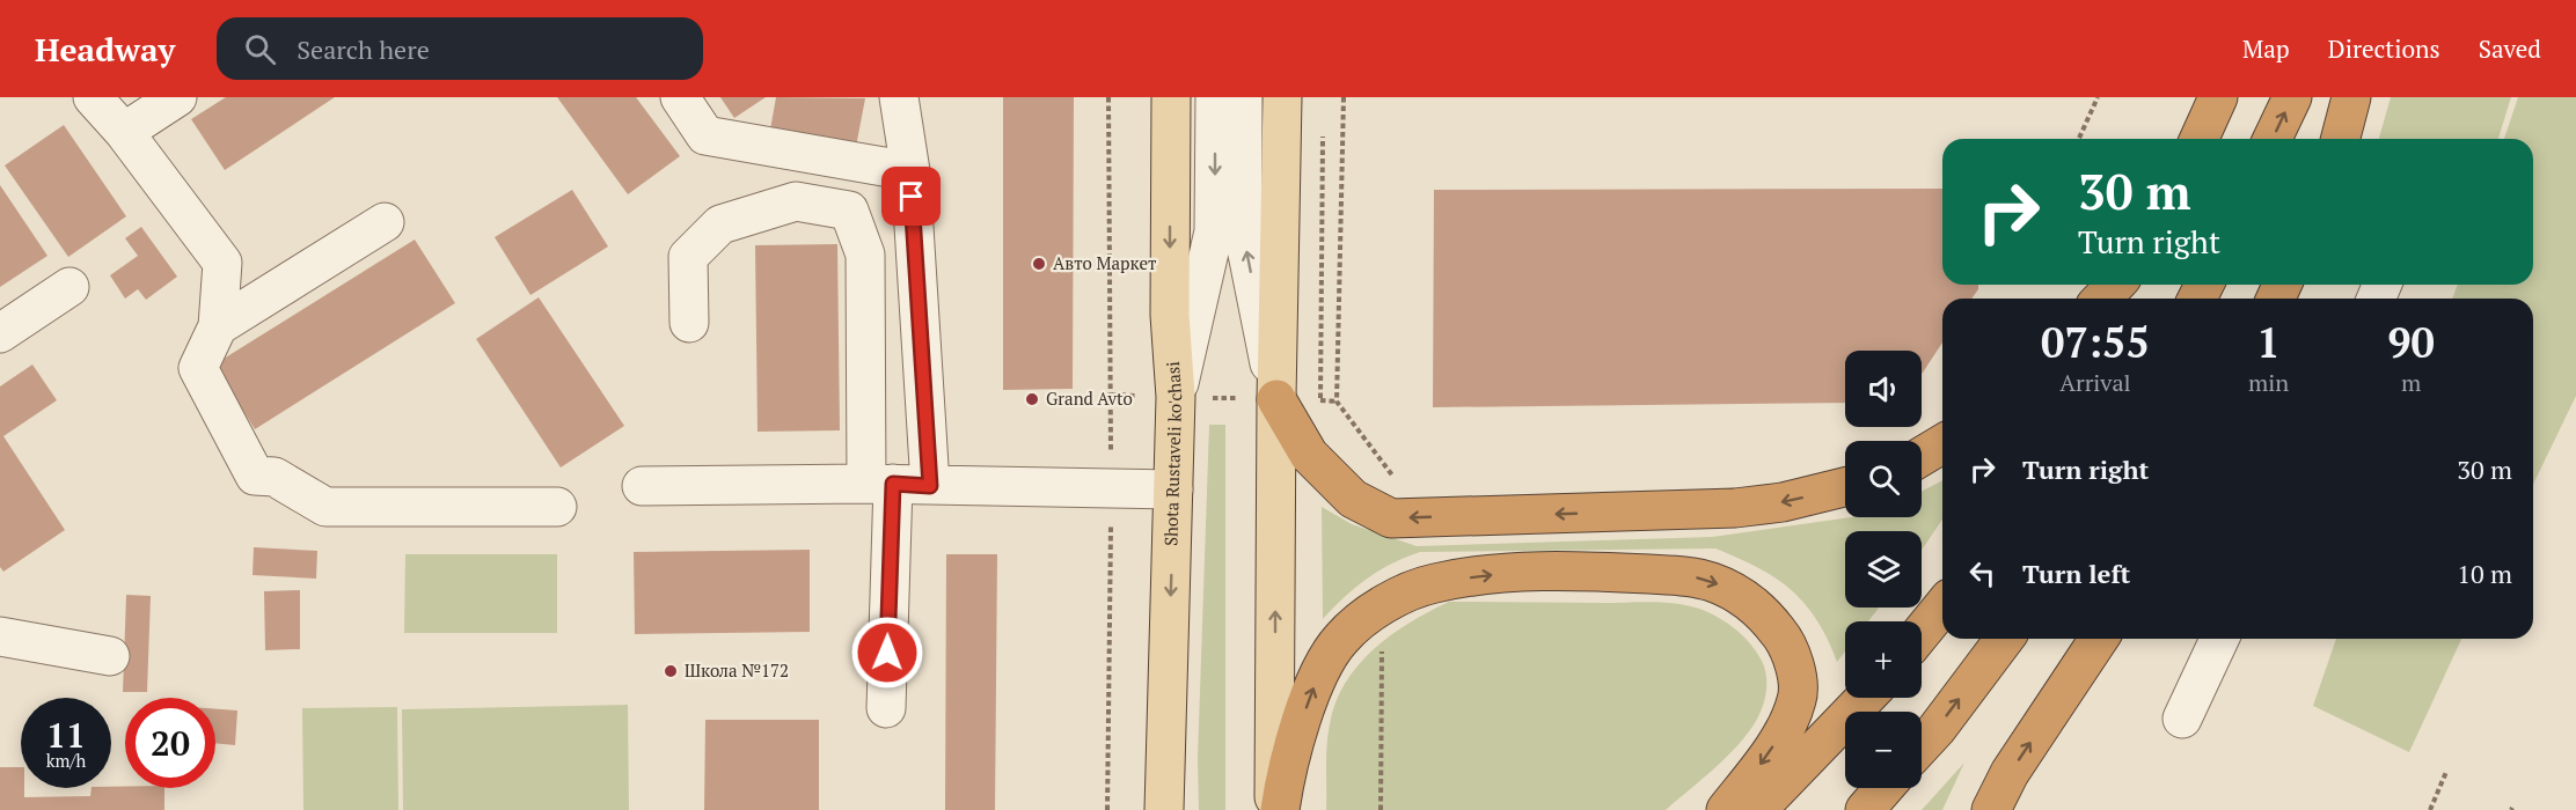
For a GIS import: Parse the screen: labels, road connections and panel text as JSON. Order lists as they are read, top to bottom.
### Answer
{
  "streets": {
    "main road": ["Shota Rustaveli ko'chasi"]
  },
  "places": ["Авто Маркет", "Grand Avto", "Школа №172"],
  "page": {
    "header": "Headway",
    "search": "Search here",
    "nav": ["Map", "Directions", "Saved"],
    "turn": ["30 m", "Turn right"],
    "eta": [
      "07:55",
      "Arrival",
      "1",
      "min",
      "90",
      "m"
    ],
    "map_buttons": ["+", "−"],
    "list": [
      {
        "name": "Turn right",
        "value": "30 m"
      },
      {
        "name": "Turn left",
        "value": "10 m"
      }
    ],
    "speed": "11 km/h",
    "limit": "20"
  }
}
